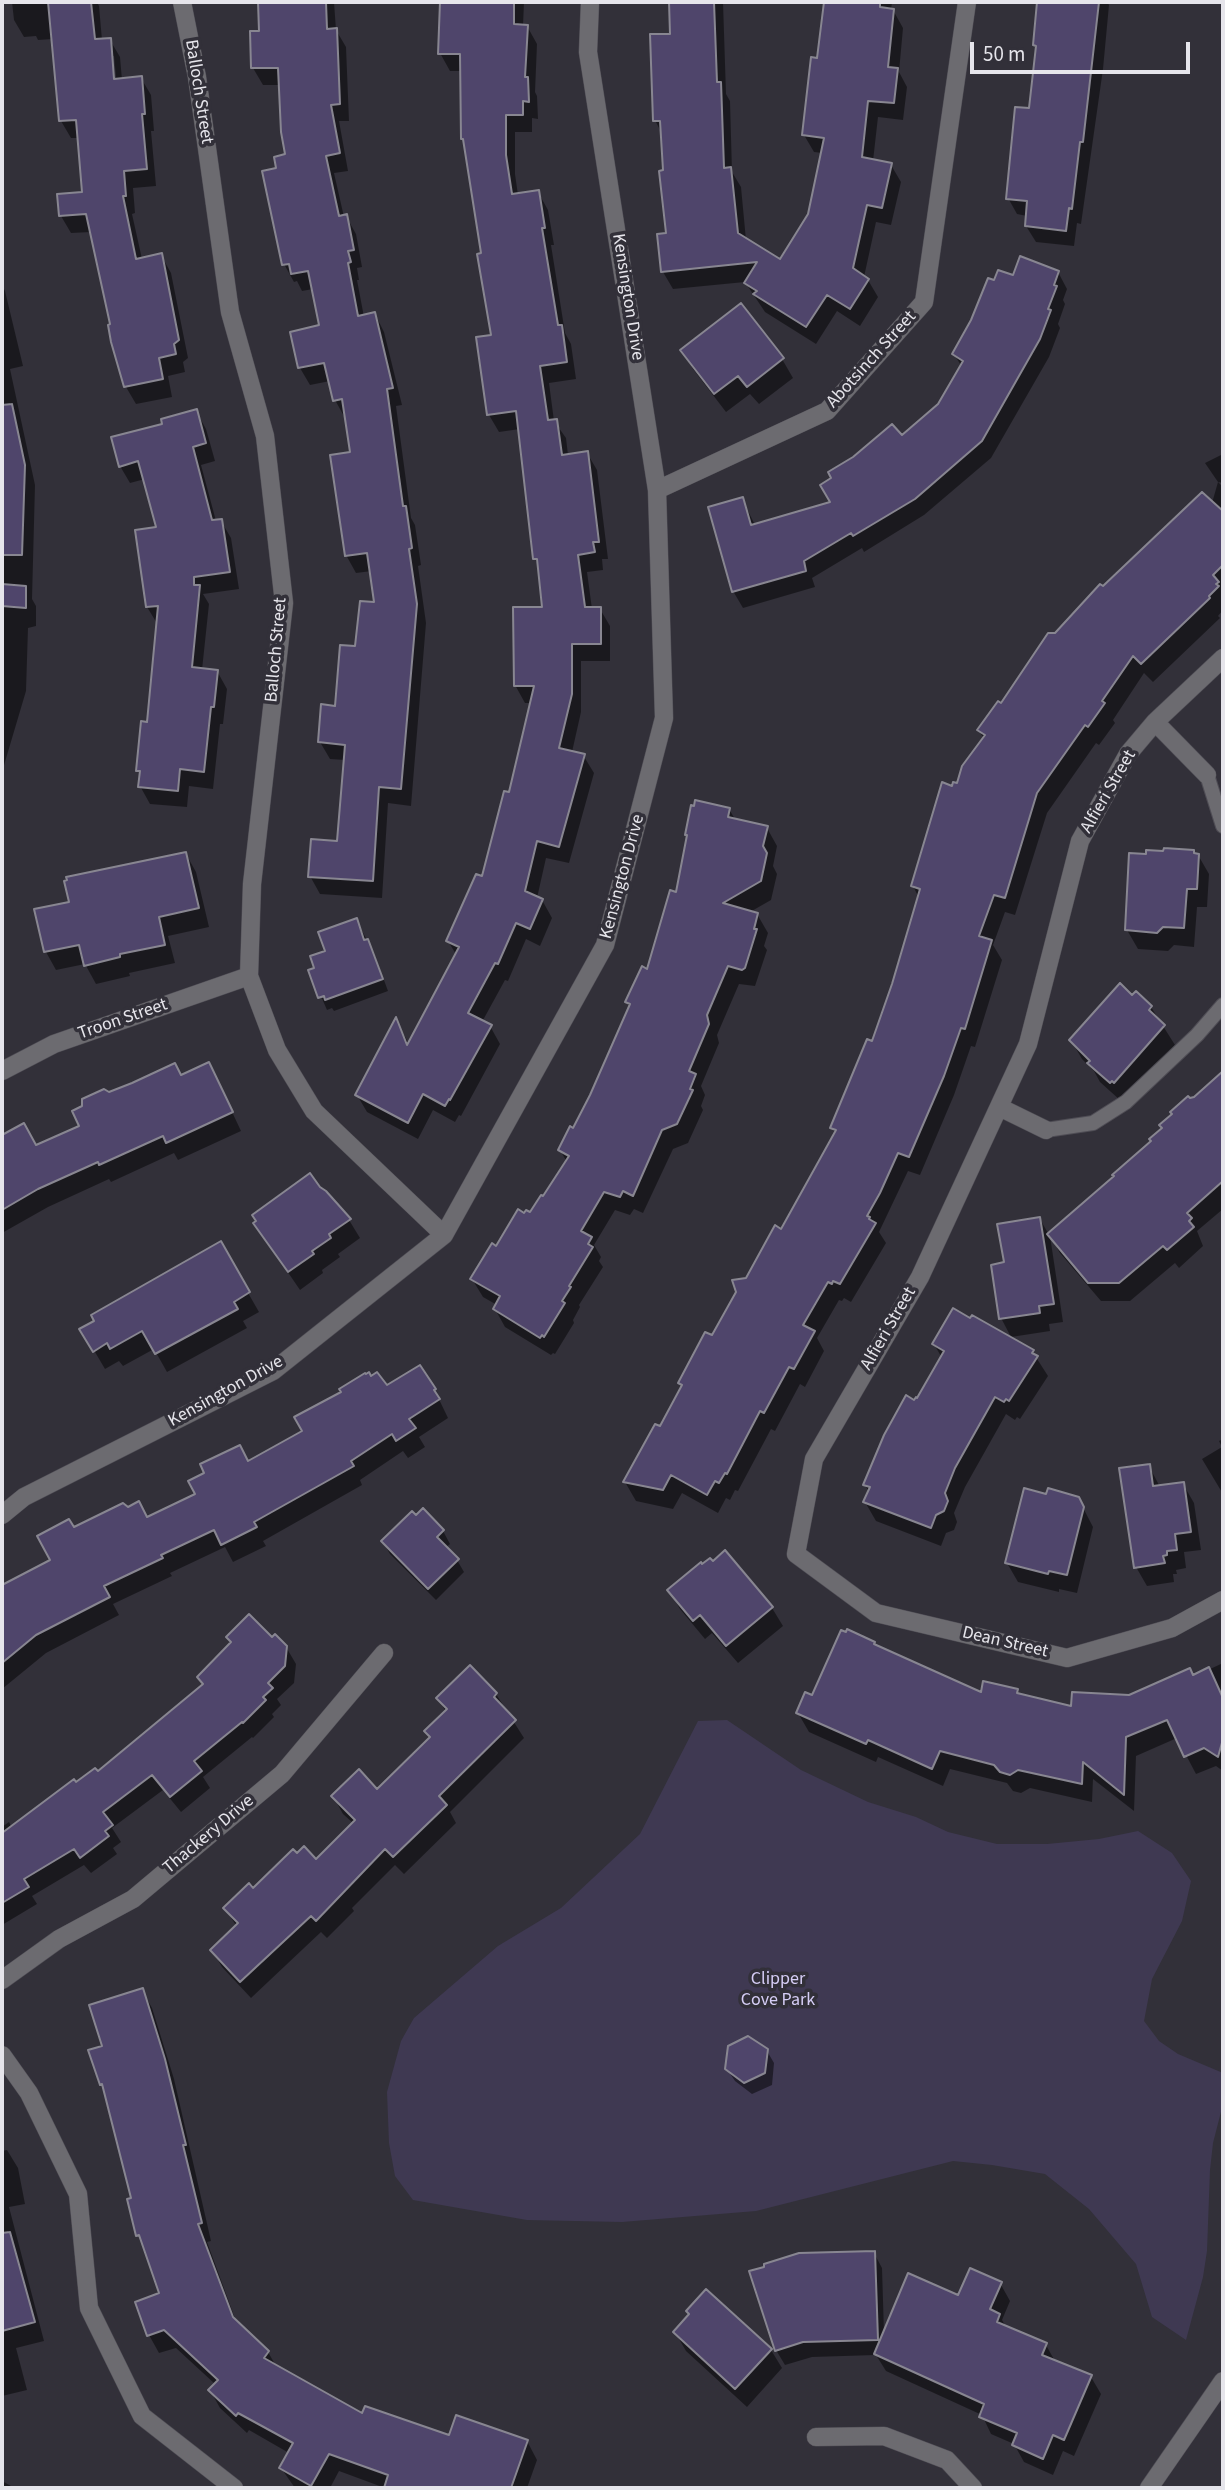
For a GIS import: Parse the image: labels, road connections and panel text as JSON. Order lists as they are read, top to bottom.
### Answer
{
  "streets": {
    "street": [
      "Balloch Street",
      "Kensington Drive",
      "Abotsinch Street",
      "Alfieri Street",
      "Troon Street",
      "Dean Street",
      "Thackery Drive"
    ]
  },
  "crossings": [
    ["Balloch Street", "Kensington Drive"],
    ["Balloch Street", "Troon Street"],
    ["Kensington Drive", "Abotsinch Street"],
    ["Alfieri Street", "Dean Street"]
  ],
  "parks": ["Clipper Cove Park"],
  "scale_bar": "50 m"
}
